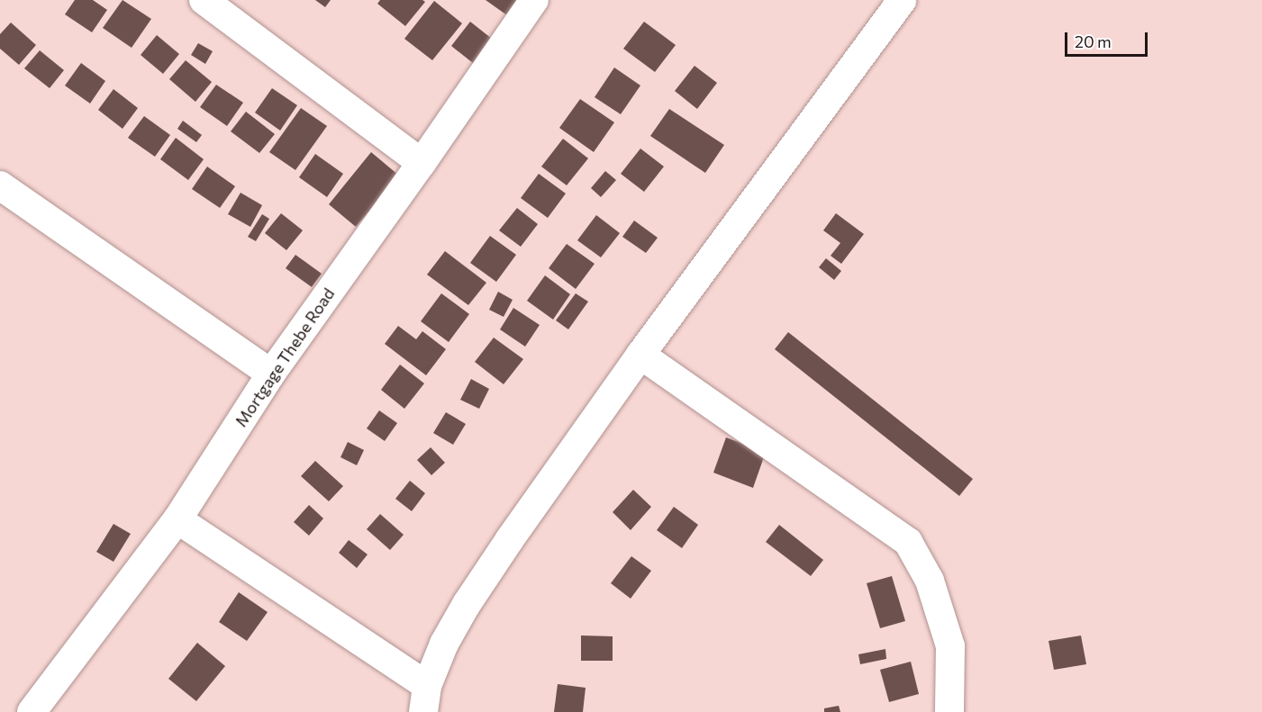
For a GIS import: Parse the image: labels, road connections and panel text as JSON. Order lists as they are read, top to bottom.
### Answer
{
  "streets": {
    "street": ["Mortgage Thebe Road"]
  },
  "scale_bar": "20 m"
}
